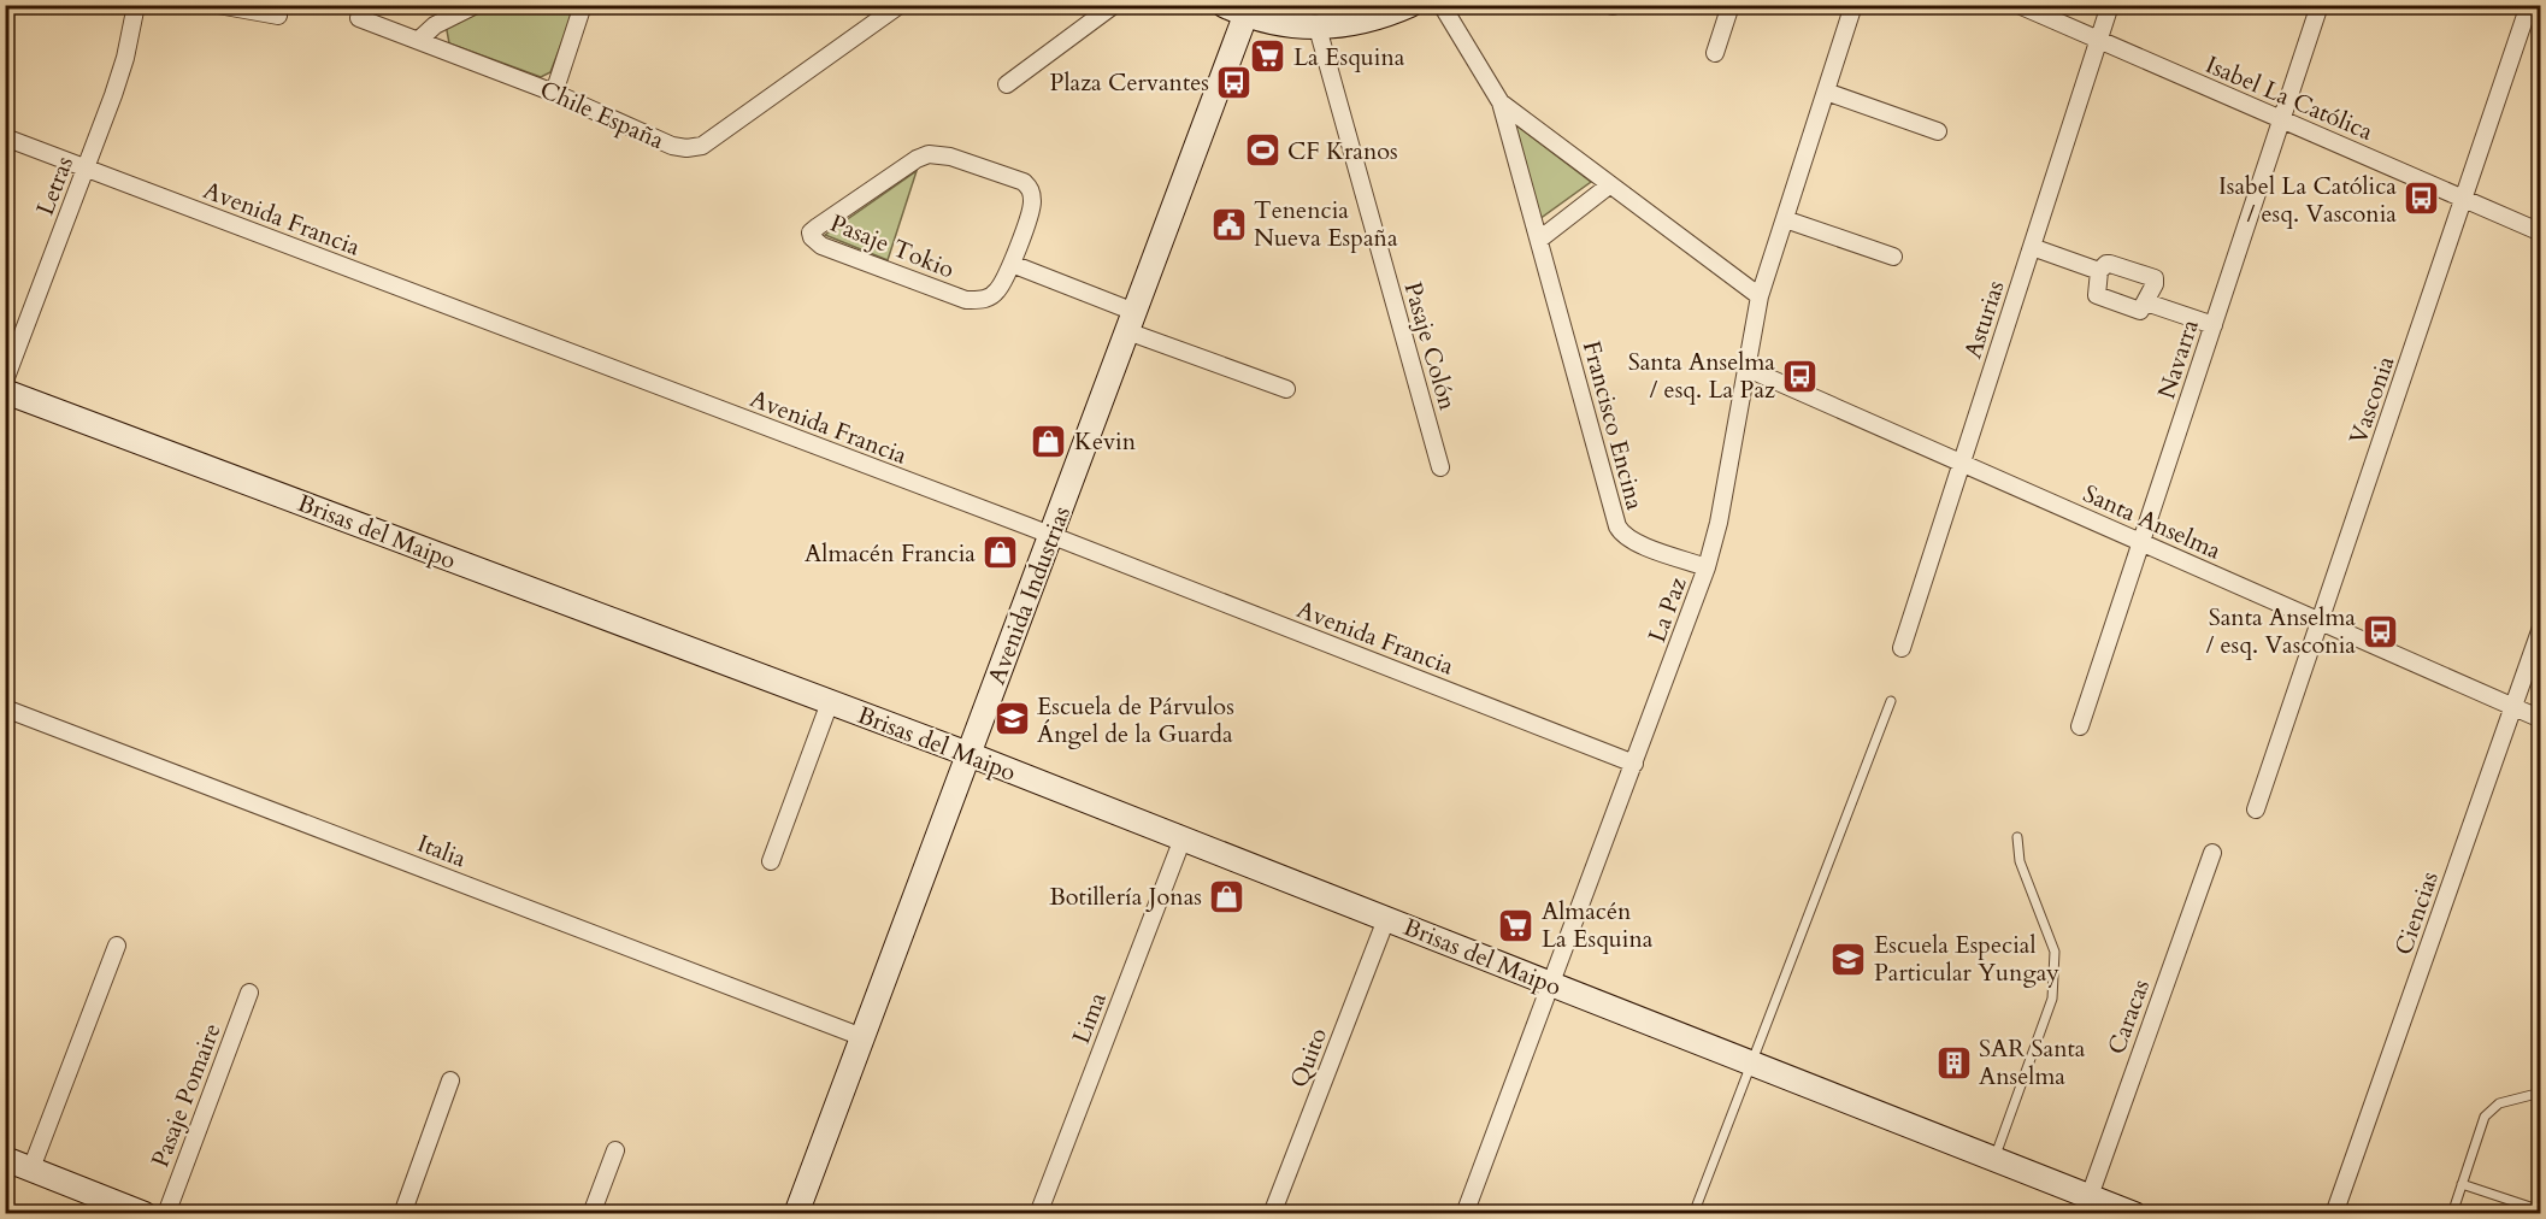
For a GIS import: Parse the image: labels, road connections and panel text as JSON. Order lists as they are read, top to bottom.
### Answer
{
  "streets": {
    "street": [
      "Isabel La Católica",
      "Chile España",
      "Letras",
      "Avenida Francia",
      "Pasaje Tokio",
      "Asturias",
      "Pasaje Colón",
      "Navarra",
      "Vasconia",
      "Francisco Encina",
      "Santa Anselma",
      "Brisas del Maipo",
      "Avenida Industrias",
      "La Paz",
      "Italia",
      "Ciencias",
      "Caracas",
      "Lima",
      "Quito",
      "Pasaje Pomaire"
    ]
  },
  "crossings": [
    ["Isabel La Católica", "Asturias"],
    ["Isabel La Católica", "Navarra"],
    ["Isabel La Católica", "Vasconia"],
    ["Letras", "Avenida Francia"],
    ["Avenida Francia", "Avenida Industrias"],
    ["Avenida Francia", "La Paz"],
    ["Asturias", "Santa Anselma"],
    ["Navarra", "Santa Anselma"],
    ["Vasconia", "Santa Anselma"],
    ["Francisco Encina", "La Paz"],
    ["Santa Anselma", "La Paz"],
    ["Santa Anselma", "Ciencias"],
    ["Brisas del Maipo", "Avenida Industrias"],
    ["Brisas del Maipo", "La Paz"],
    ["Brisas del Maipo", "Caracas"],
    ["Brisas del Maipo", "Lima"],
    ["Brisas del Maipo", "Quito"],
    ["Avenida Industrias", "Italia"]
  ],
  "places": {
    "supermarket": ["La Esquina", "Almacén La Esquina"],
    "bus stop": [
      "Plaza Cervantes",
      "Isabel La Católica / esq. Vasconia",
      "Santa Anselma / esq. La Paz",
      "Santa Anselma / esq. Vasconia"
    ],
    "sports": ["CF Kranos"],
    "public building": ["Tenencia Nueva España"],
    "shop": ["Kevin", "Almacén Francia", "Botillería Jonas"],
    "school or university": ["Escuela de Párvulos Ángel de la Guarda", "Escuela Especial Particular Yungay"],
    "building": ["SAR Santa Anselma"]
  }
}
